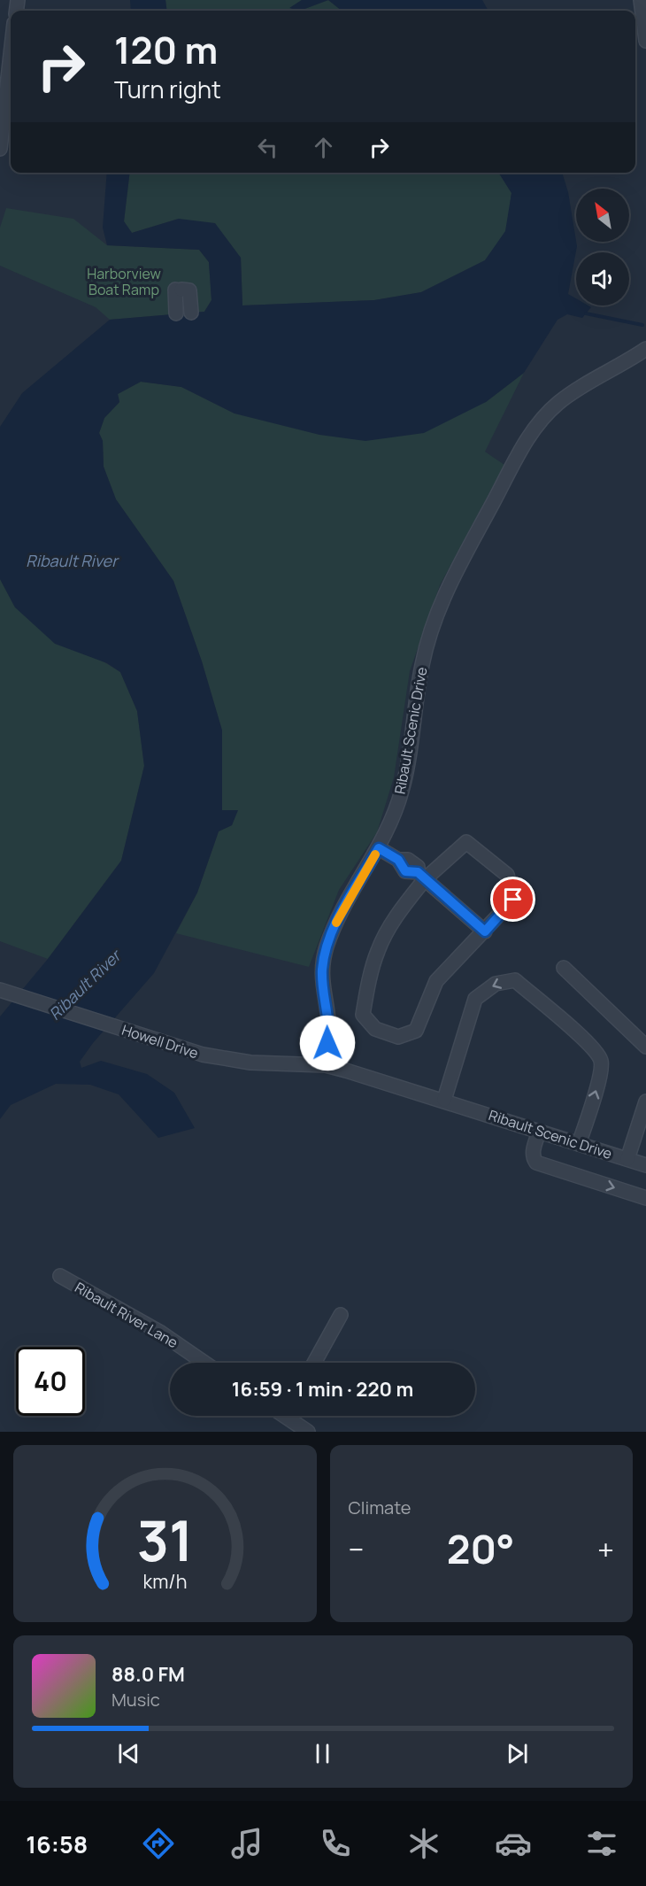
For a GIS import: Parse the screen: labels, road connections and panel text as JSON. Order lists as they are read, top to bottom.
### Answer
{
  "streets": {
    "street": ["Ribault Scenic Drive", "Howell Drive", "Ribault River Lane"]
  },
  "crossings": [
    ["Ribault Scenic Drive", "Howell Drive"]
  ],
  "water": ["Ribault River"],
  "parks": ["Harborview Boat Ramp"],
  "north": "top left",
  "page": {
    "turn": ["120 m", "Turn right"],
    "limit": "40",
    "trip": "16:59 · 1 min · 220 m",
    "tile": "Climate",
    "heat": ["−", "20°", "+"],
    "song": ["88.0 FM", "Music"],
    "tabs": "16:58",
    "gauge": ["31", "km/h"]
  }
}
